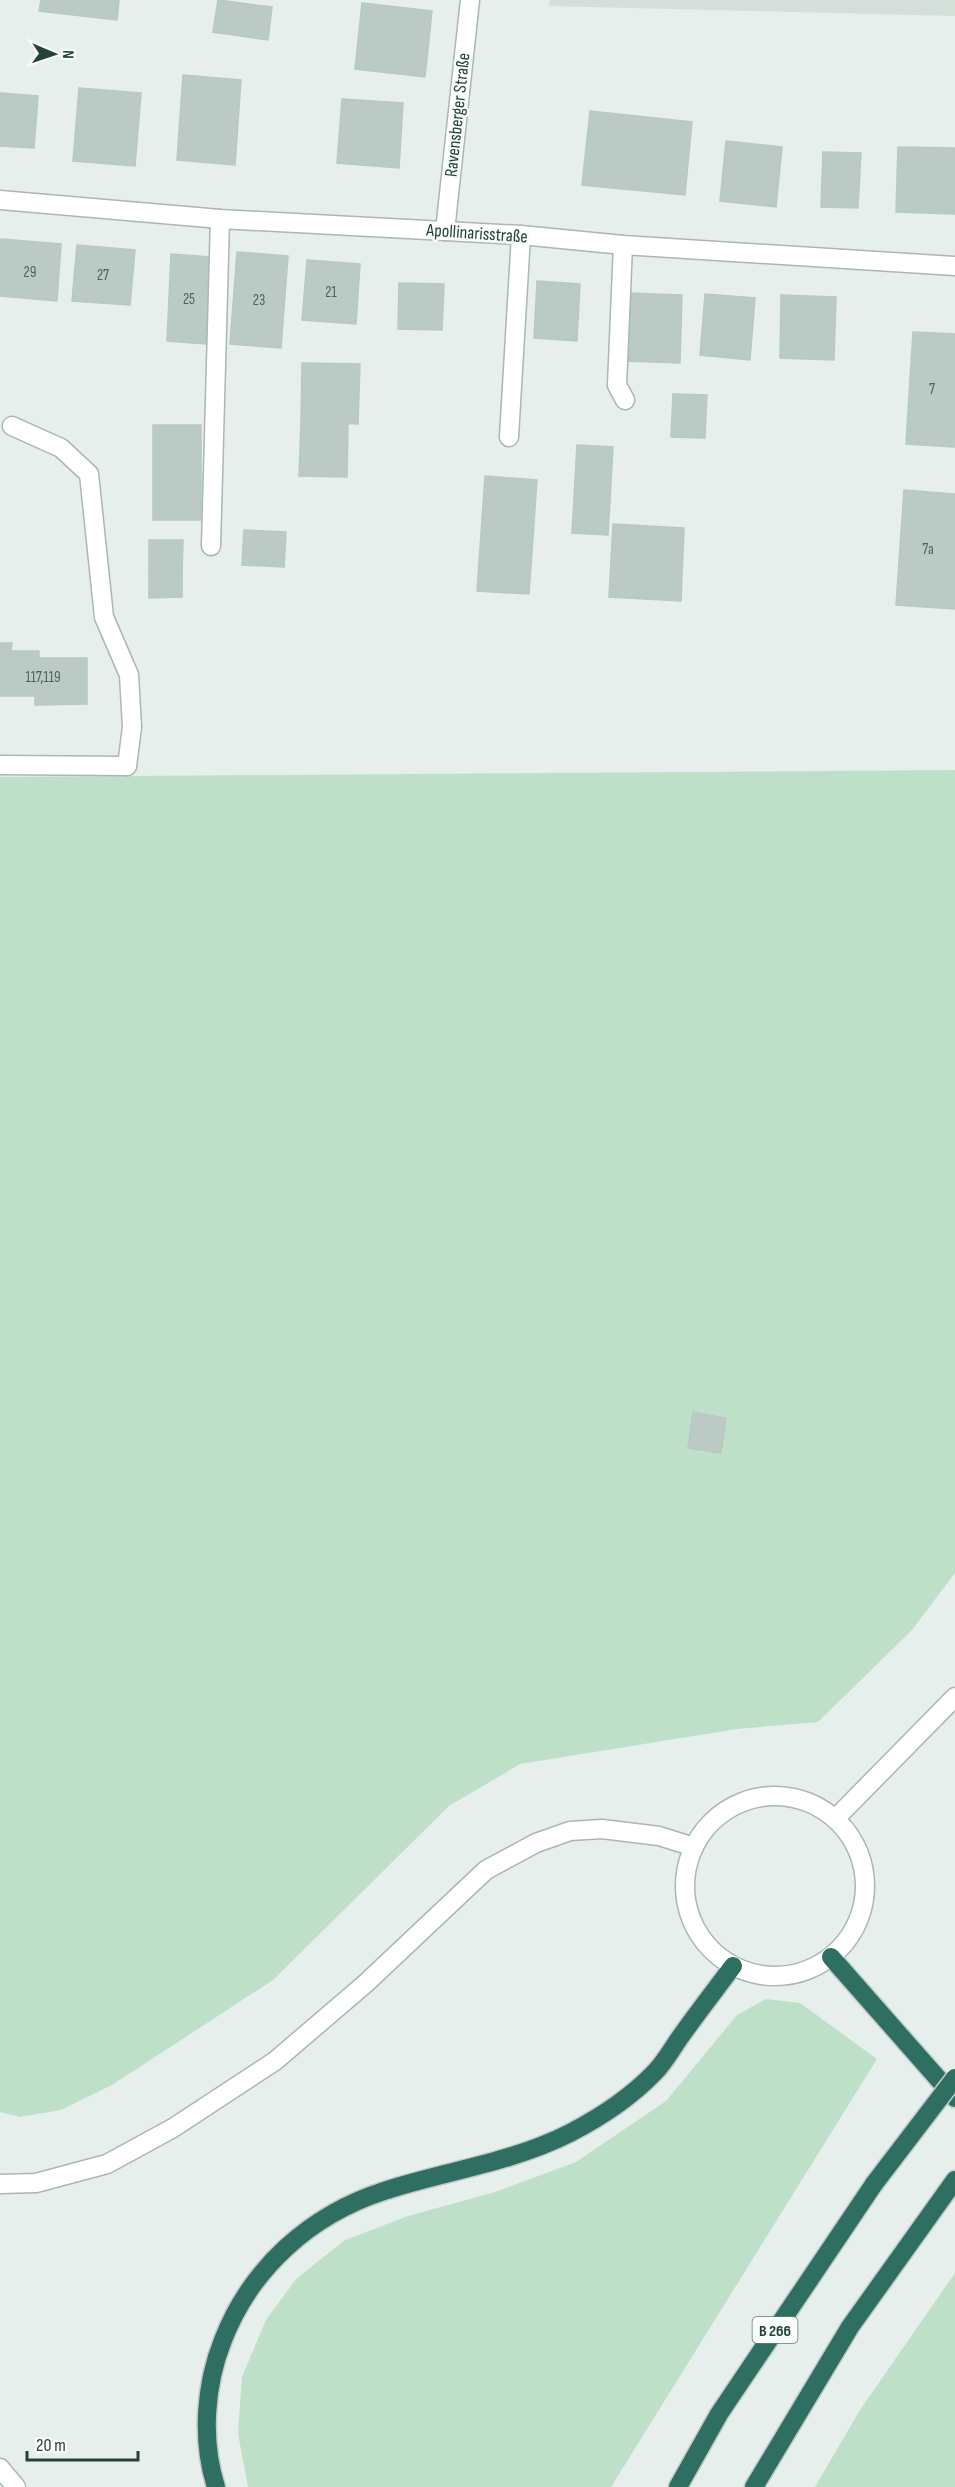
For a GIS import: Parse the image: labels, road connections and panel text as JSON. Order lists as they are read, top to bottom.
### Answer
{
  "streets": {
    "highway": ["B 266"],
    "street": ["Ravensberger Straße", "Apollinarisstraße"]
  },
  "crossings": [
    ["Ravensberger Straße", "Apollinarisstraße"]
  ],
  "house_numbers": [
    "29",
    "27",
    "21",
    "25",
    "23",
    "7",
    "7a",
    "117,119"
  ],
  "scale_bar": "20 m",
  "north": "right"
}
